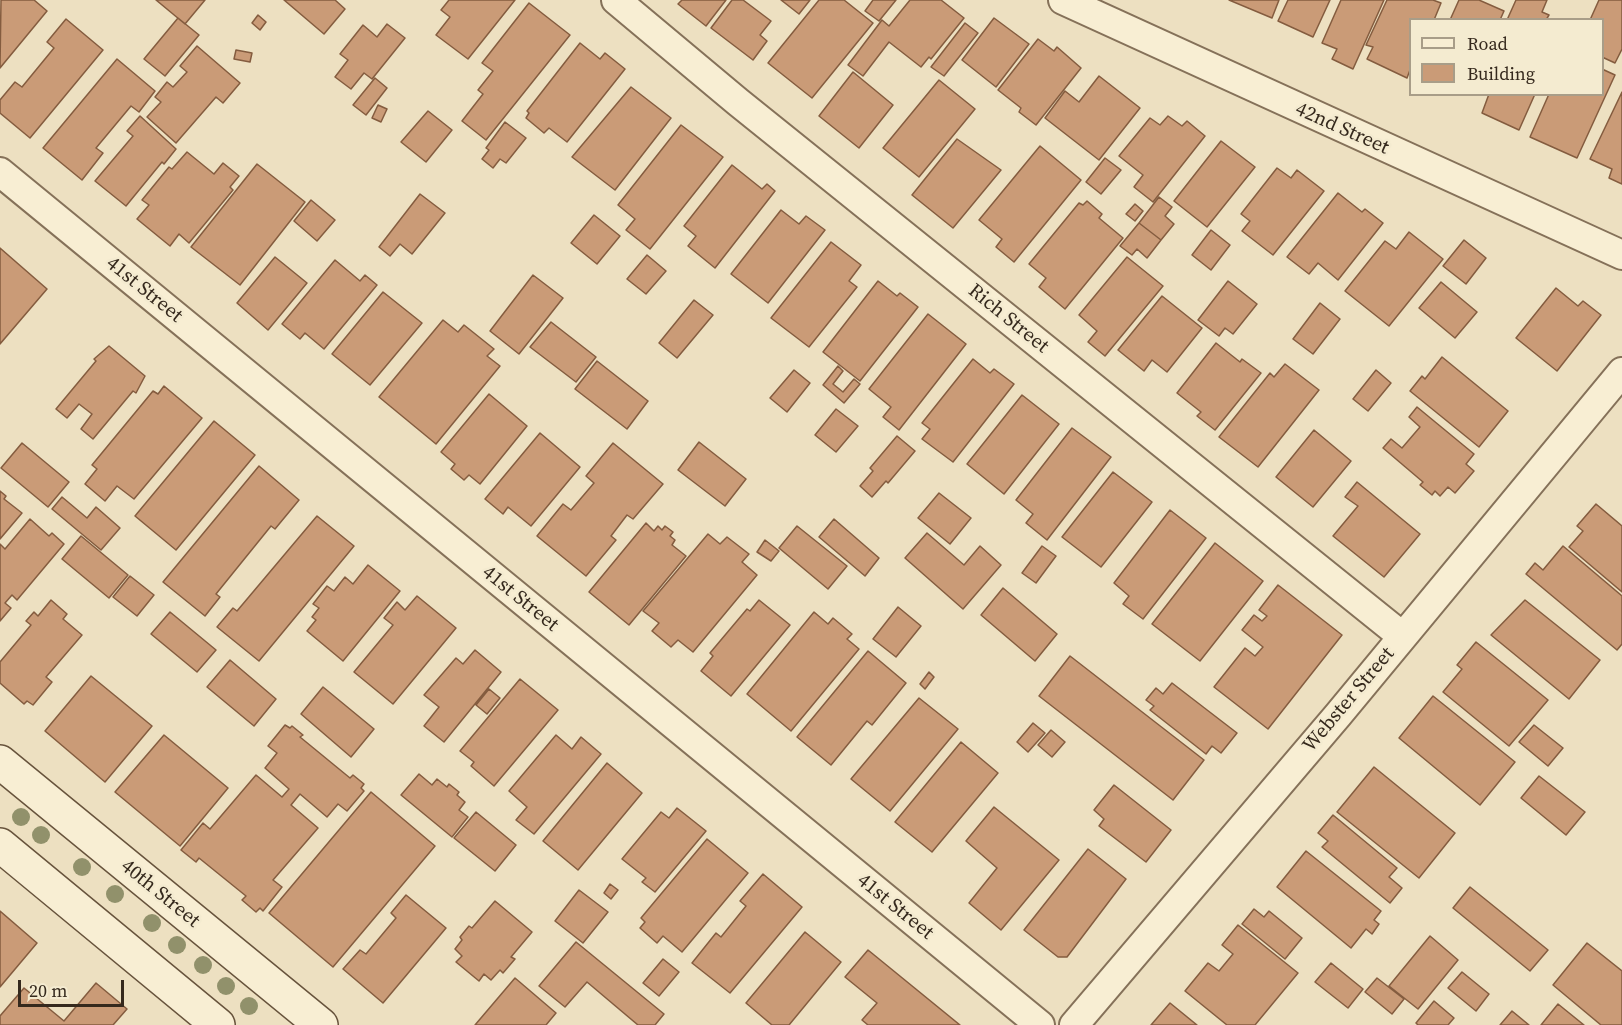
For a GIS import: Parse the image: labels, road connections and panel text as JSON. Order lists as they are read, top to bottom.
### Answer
{
  "streets": {
    "main road": ["40th Street"],
    "street": [
      "42nd Street",
      "41st Street",
      "Rich Street",
      "Webster Street"
    ]
  },
  "crossings": [
    ["Rich Street", "Webster Street"]
  ],
  "legend": ["Road", "Building"],
  "scale_bar": "20 m"
}
